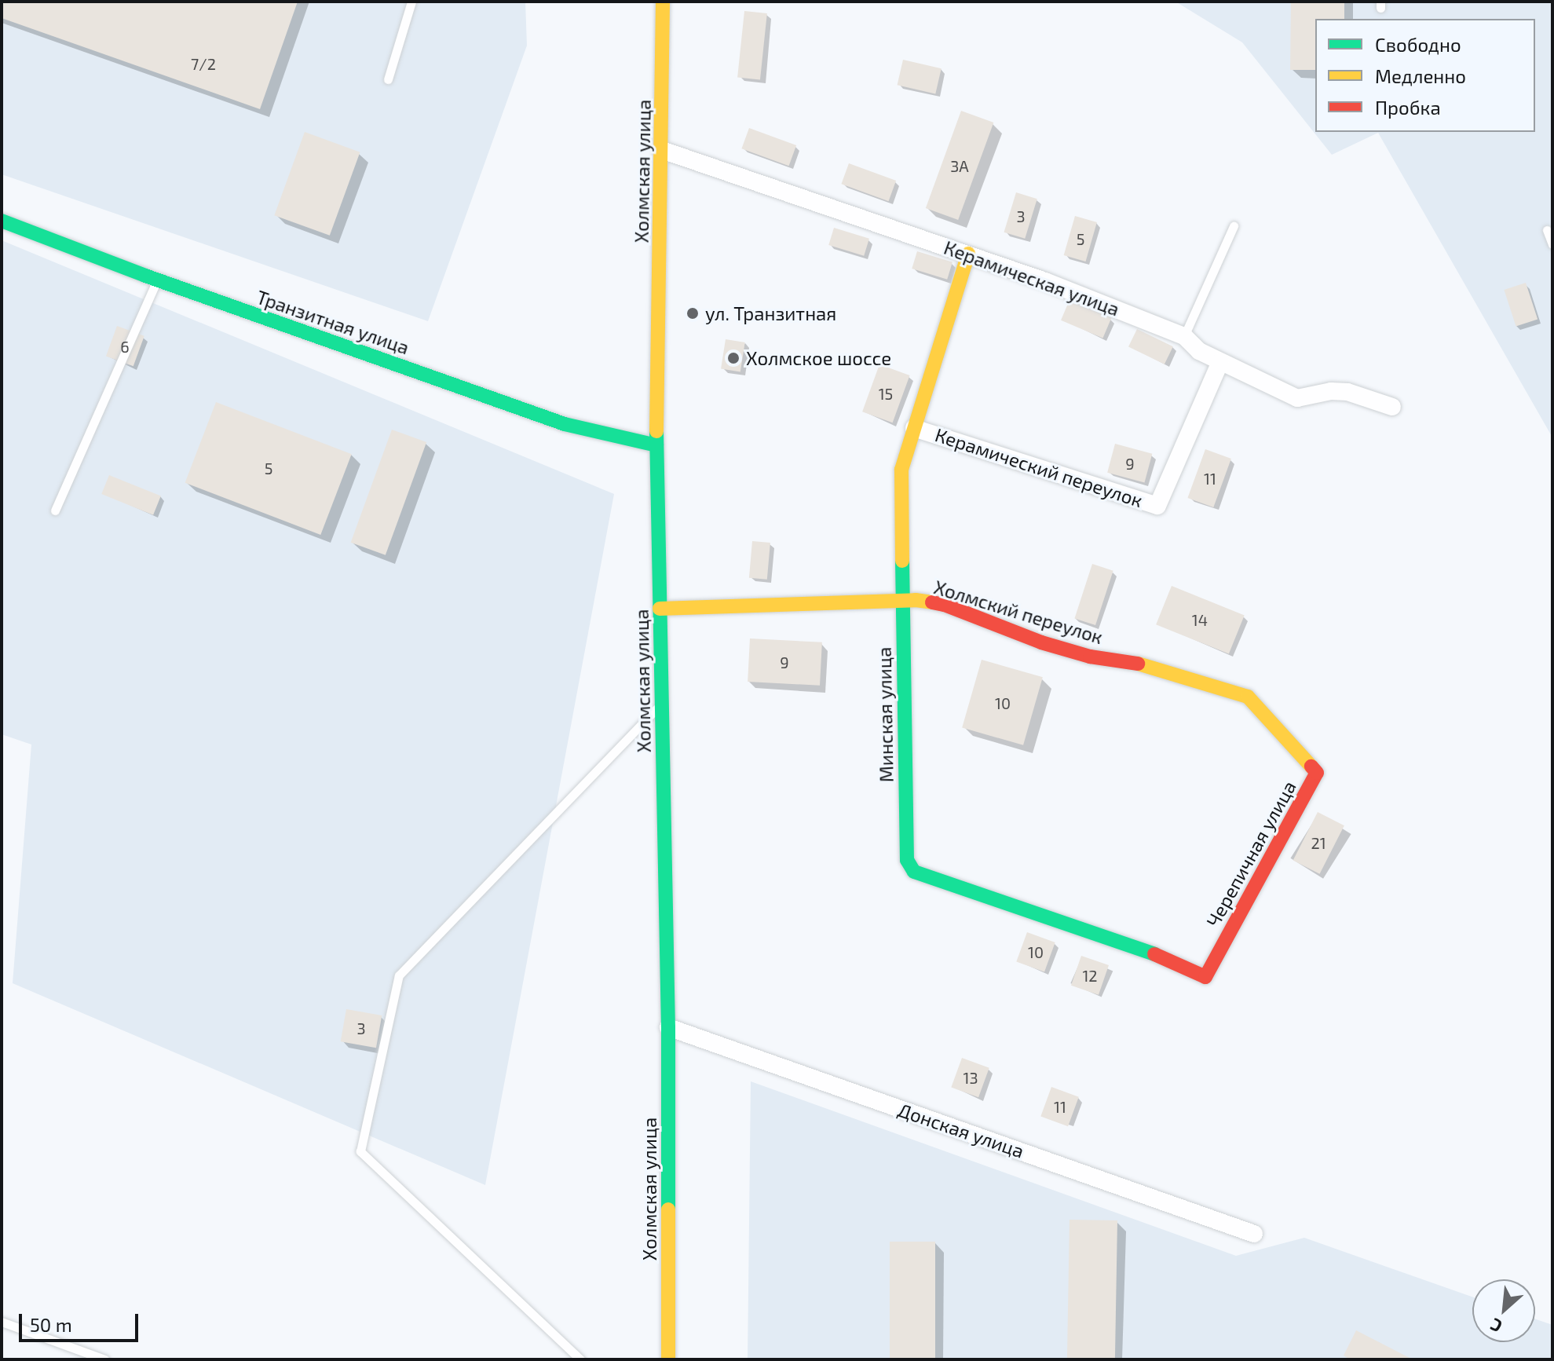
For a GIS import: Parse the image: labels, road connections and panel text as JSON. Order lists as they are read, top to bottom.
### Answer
{
  "streets": {
    "main road": [
      "Холмская улица",
      "Транзитная улица",
      "Холмский переулок",
      "Минская улица",
      "Черепичная улица"
    ],
    "street": ["Керамическая улица", "Керамический переулок", "Донская улица"]
  },
  "crossings": [
    ["Холмская улица", "Керамическая улица"],
    ["Холмская улица", "Транзитная улица"],
    ["Холмская улица", "Холмский переулок"],
    ["Холмская улица", "Донская улица"],
    ["Керамическая улица", "Керамический переулок"],
    ["Керамическая улица", "Минская улица"],
    ["Керамический переулок", "Минская улица"],
    ["Холмский переулок", "Минская улица"],
    ["Холмский переулок", "Черепичная улица"],
    ["Минская улица", "Черепичная улица"]
  ],
  "places": ["ул. Транзитная", "Холмское шоссе"],
  "house_numbers": [
    "7/2",
    "3А",
    "3",
    "5",
    "6",
    "15",
    "9",
    "5",
    "11",
    "14",
    "9",
    "10",
    "21",
    "10",
    "12",
    "3",
    "13",
    "11"
  ],
  "legend": ["Свободно", "Медленно", "Пробка"],
  "scale_bar": "50 m",
  "north": "bottom left"
}
